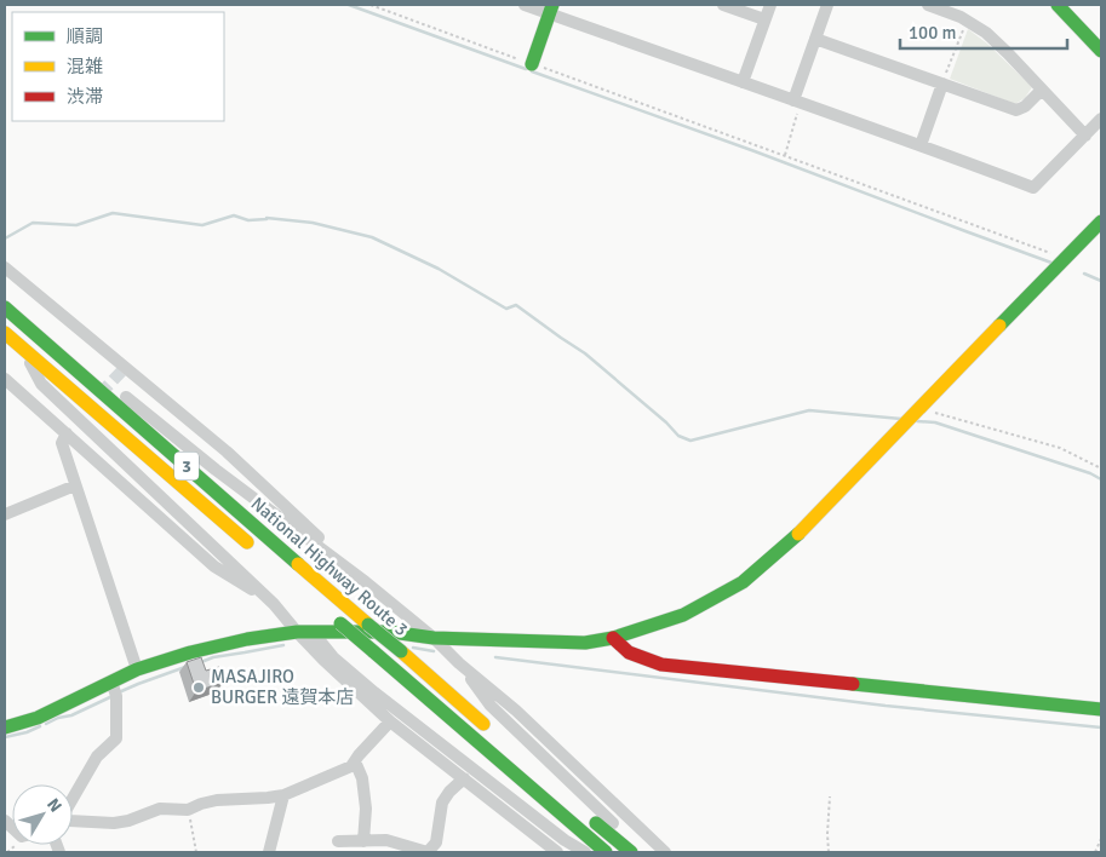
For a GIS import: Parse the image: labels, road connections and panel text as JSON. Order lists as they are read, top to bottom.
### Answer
{
  "streets": {
    "main road": ["3", "National Highway Route 3"]
  },
  "places": ["MASAJIRO BURGER 遠賀本店"],
  "legend": ["順調", "混雑", "渋滞"],
  "scale_bar": "100 m",
  "north": "top right"
}
